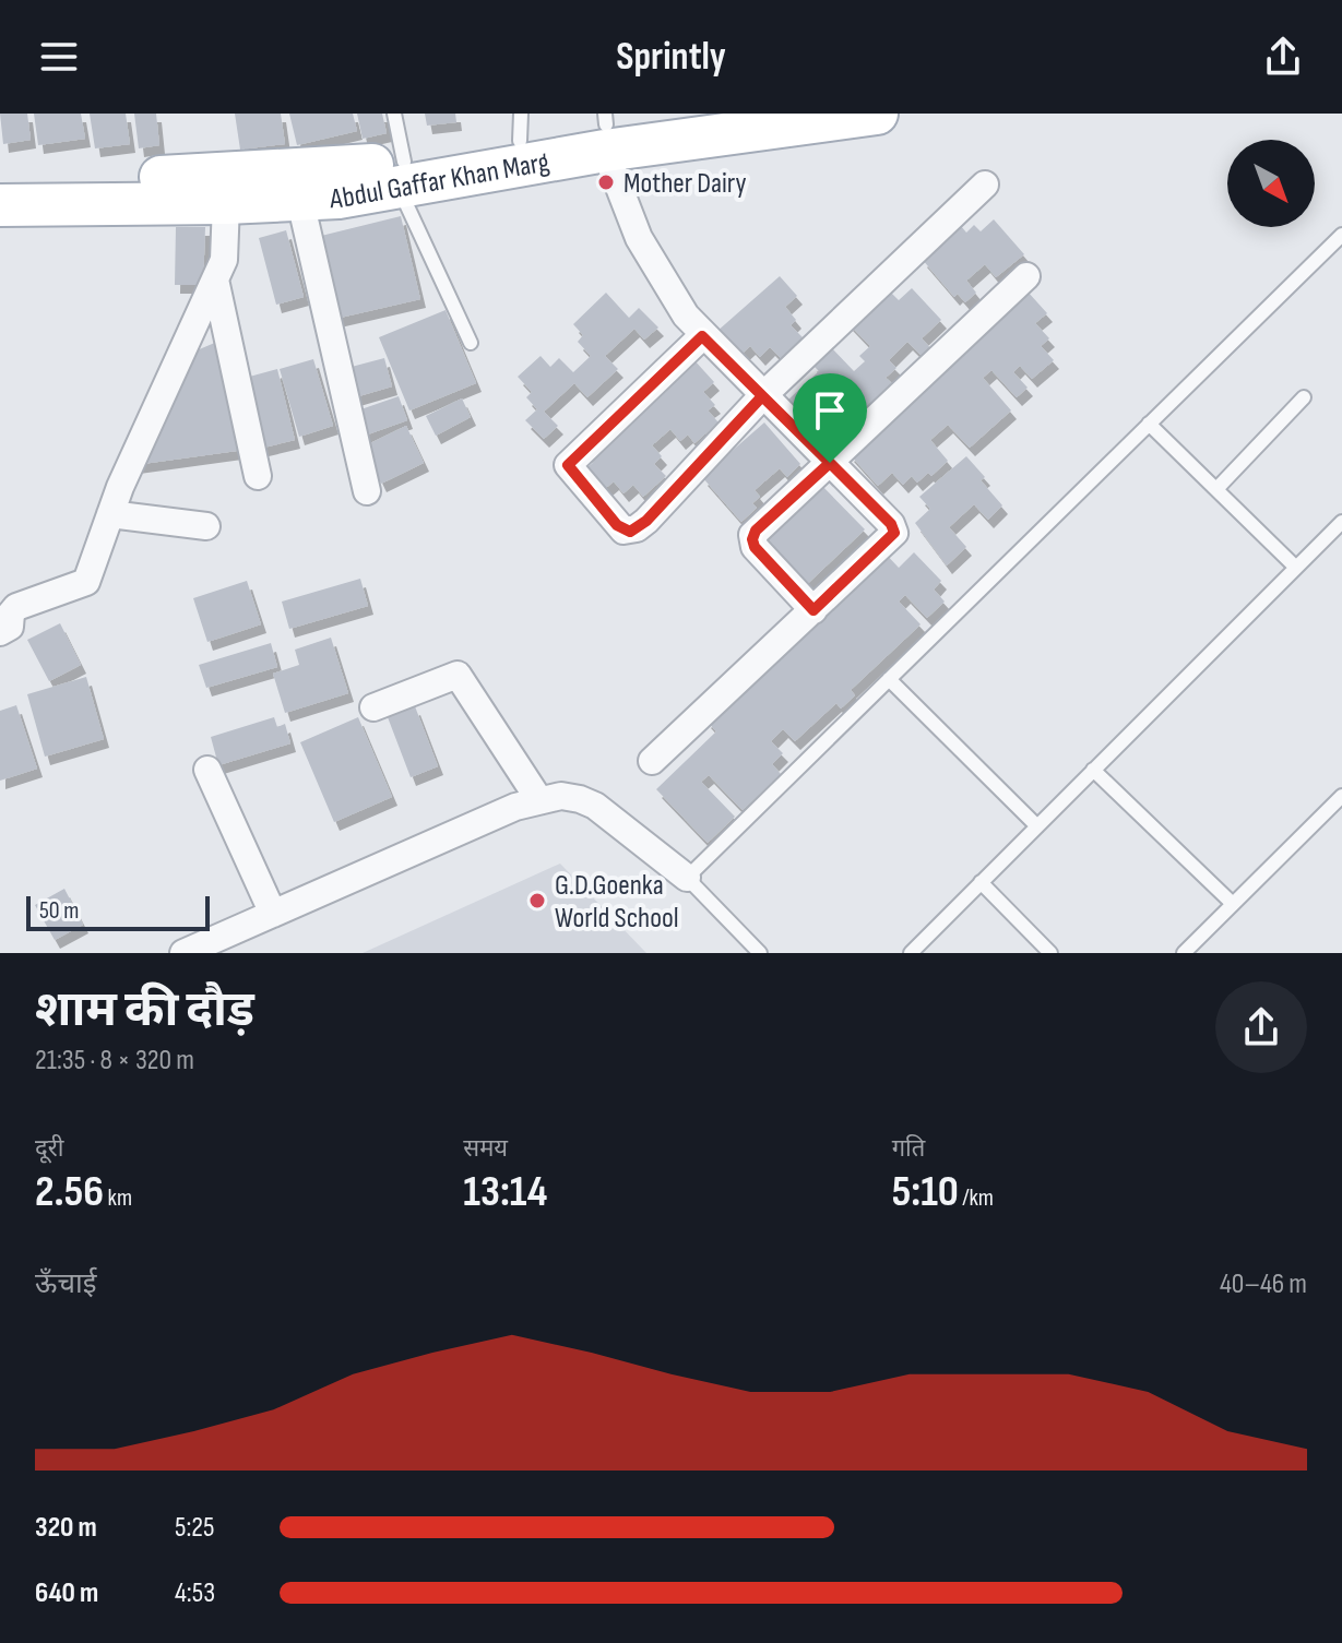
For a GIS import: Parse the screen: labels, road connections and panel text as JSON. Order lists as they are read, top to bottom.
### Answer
{
  "streets": {
    "main road": ["Abdul Gaffar Khan Marg"]
  },
  "places": ["Mother Dairy", "G.D.Goenka World School"],
  "scale_bar": "50 m",
  "north": "bottom right",
  "page": {
    "header": "Sprintly",
    "scale": "50 m",
    "heading": ["शाम की दौड़", "21:35 · 8 × 320 m"],
    "stats": [
      ["दूरी", "2.56 km"],
      ["समय", "13:14"],
      ["गति", "5:10 /km"]
    ],
    "chart": ["ऊँचाई", "40–46 m"],
    "list": [
      {
        "name": "320 m",
        "note": "5:25"
      },
      {
        "name": "640 m",
        "note": "4:53"
      }
    ]
  }
}
